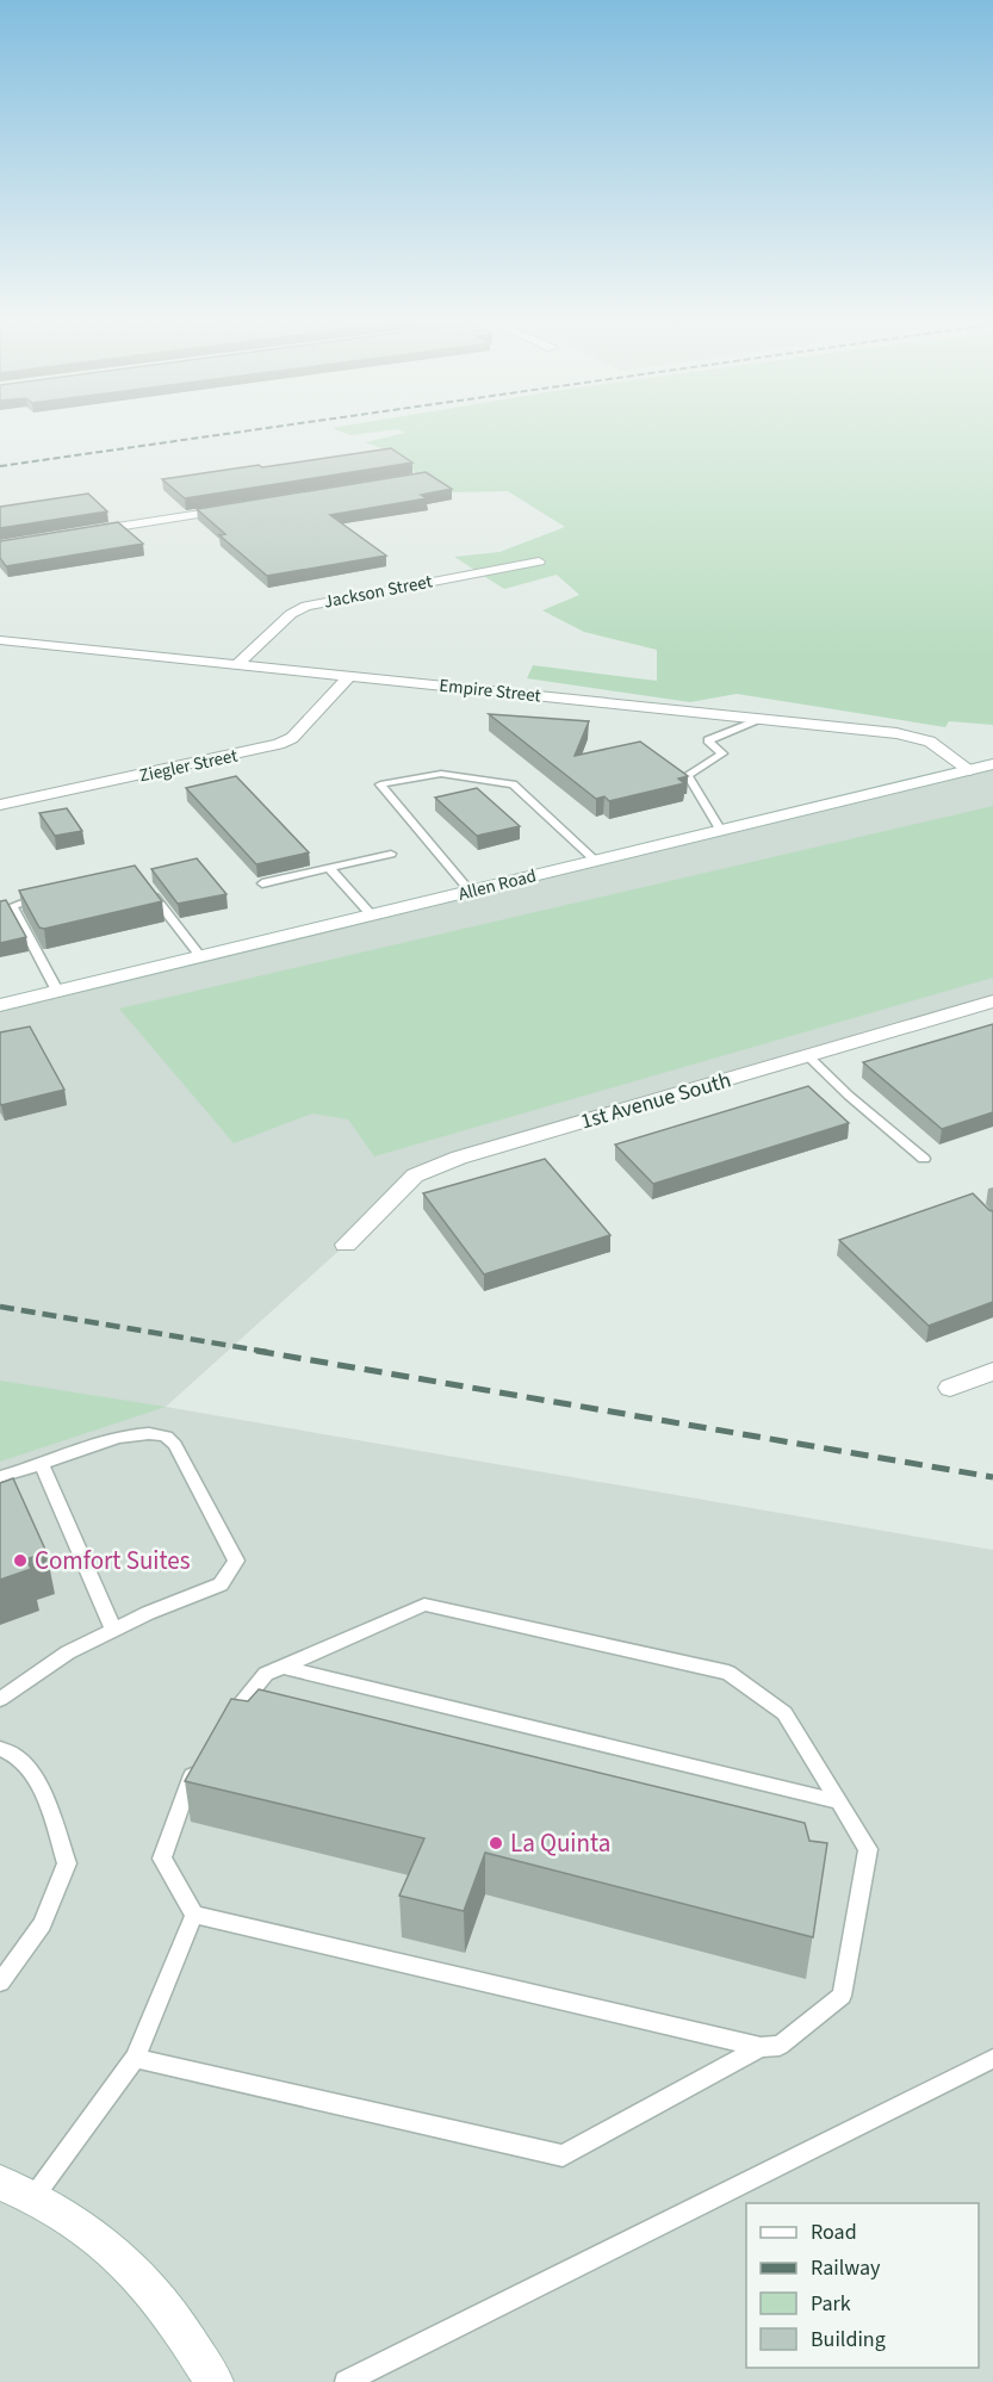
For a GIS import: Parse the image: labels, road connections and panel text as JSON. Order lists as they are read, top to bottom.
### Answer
{
  "streets": {
    "street": [
      "Jackson Street",
      "Empire Street",
      "Ziegler Street",
      "Allen Road",
      "1st Avenue South"
    ]
  },
  "crossings": [
    ["Jackson Street", "Empire Street"],
    ["Empire Street", "Ziegler Street"],
    ["Empire Street", "Allen Road"]
  ],
  "places": ["Comfort Suites", "La Quinta"],
  "legend": [
    "Road",
    "Railway",
    "Park",
    "Building"
  ]
}
